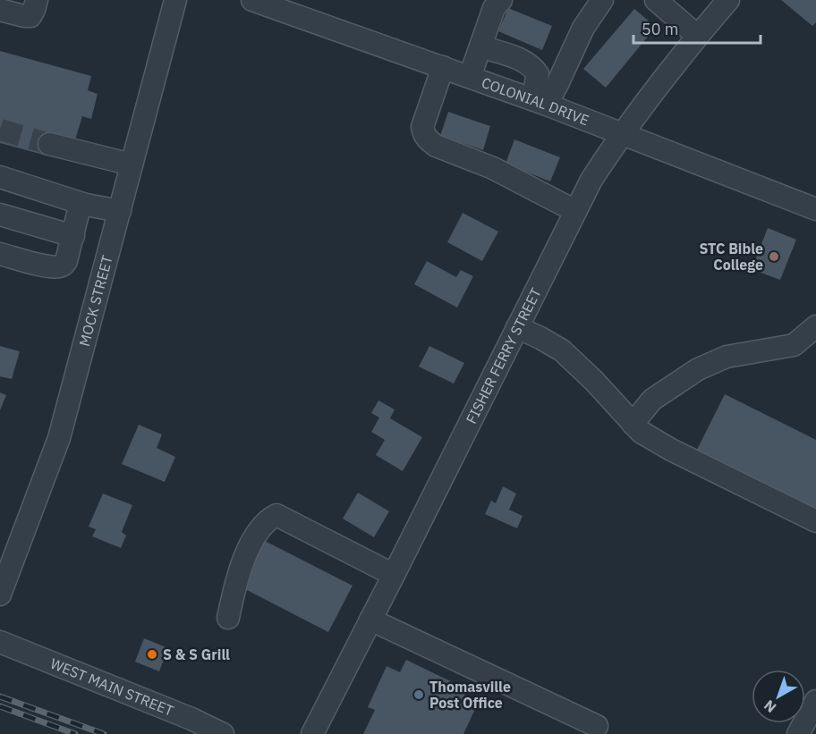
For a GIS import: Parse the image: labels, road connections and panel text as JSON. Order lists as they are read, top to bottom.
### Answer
{
  "streets": {
    "street": [
      "COLONIAL DRIVE",
      "MOCK STREET",
      "FISHER FERRY STREET",
      "WEST MAIN STREET"
    ]
  },
  "crossings": [
    ["COLONIAL DRIVE", "FISHER FERRY STREET"]
  ],
  "places": ["STC Bible College", "S & S Grill", "Thomasville Post Office"],
  "scale_bar": "50 m",
  "north": "bottom left"
}
